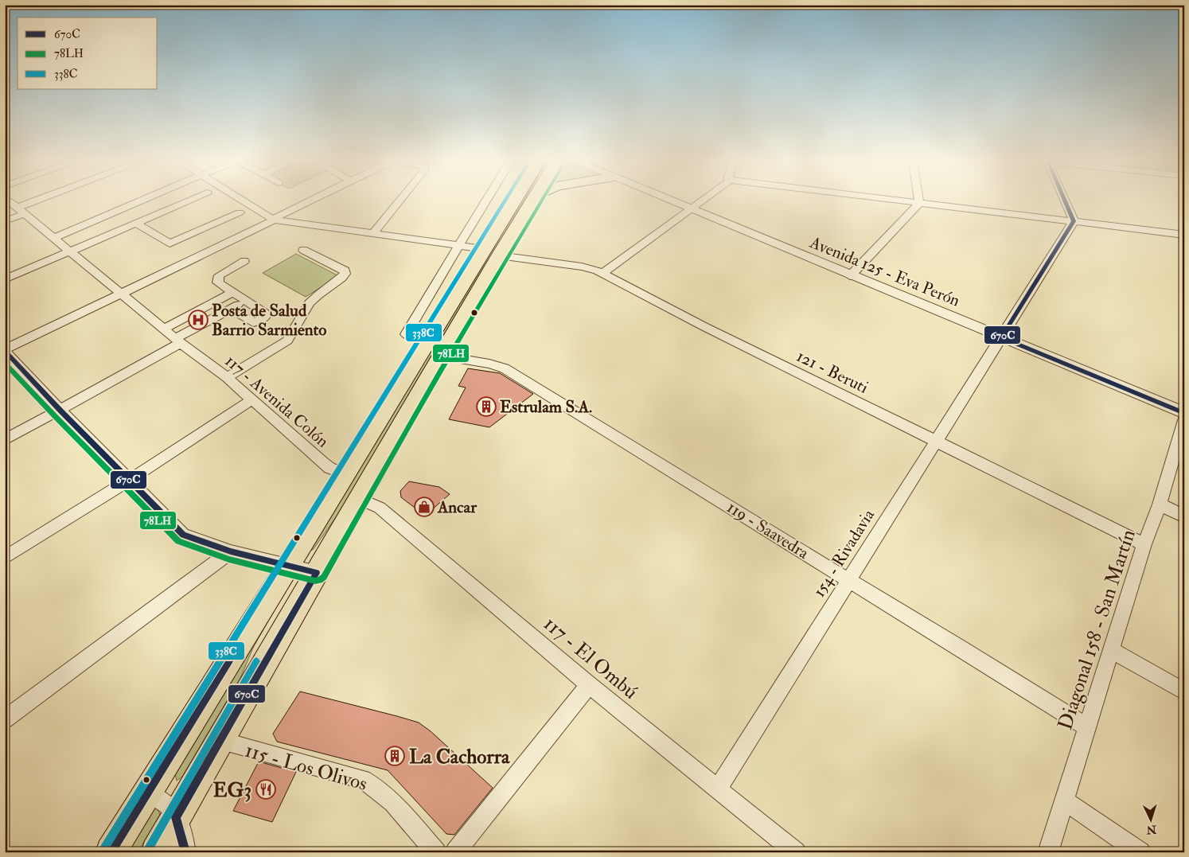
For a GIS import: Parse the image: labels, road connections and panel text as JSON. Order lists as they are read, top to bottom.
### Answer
{
  "streets": {
    "street": [
      "Avenida 125 - Eva Perón",
      "121 - Beruti",
      "117 - Avenida Colón",
      "119 - Saavedra",
      "154 - Rivadavia",
      "Diagonal 158 - San Martín",
      "117 - El Ombú",
      "115 - Los Olivos"
    ]
  },
  "crossings": [
    ["Avenida 125 - Eva Perón", "154 - Rivadavia"],
    ["121 - Beruti", "154 - Rivadavia"],
    ["121 - Beruti", "Diagonal 158 - San Martín"],
    ["119 - Saavedra", "154 - Rivadavia"],
    ["119 - Saavedra", "Diagonal 158 - San Martín"],
    ["154 - Rivadavia", "117 - El Ombú"]
  ],
  "places": {
    "hospital": ["Posta de Salud Barrio Sarmiento"],
    "building": ["Estrulam S.A.", "La Cachorra"],
    "shop": ["Ancar"],
    "restaurant": ["EG3"]
  },
  "lines": ["transit line 670C", "transit line 78LH", "transit line 338C"],
  "legend": ["670C", "78LH", "338C"],
  "north": "bottom"
}
